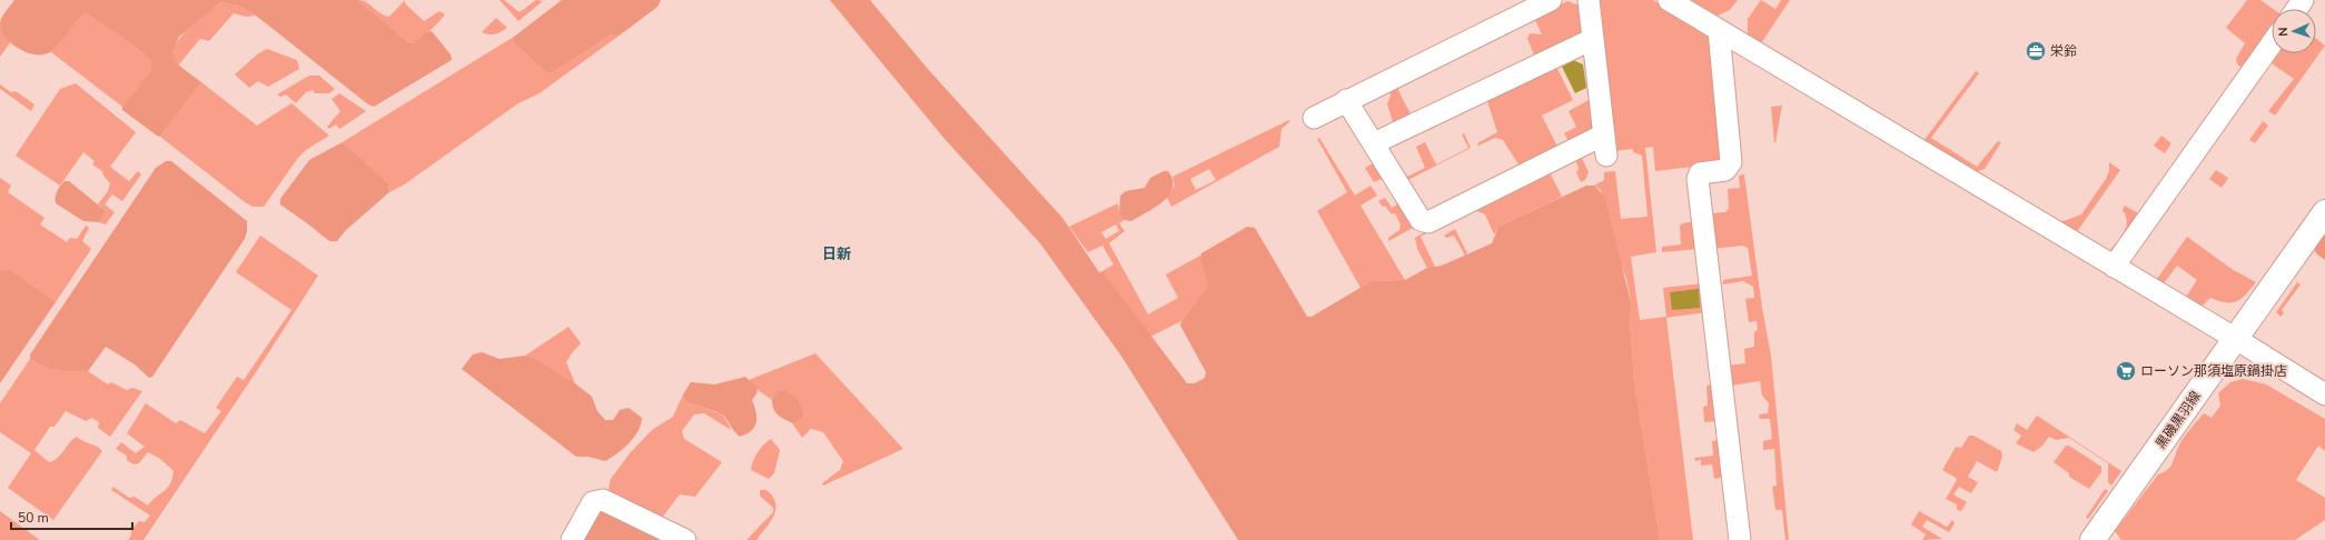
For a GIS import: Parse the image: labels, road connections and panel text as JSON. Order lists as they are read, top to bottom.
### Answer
{
  "streets": {
    "main road": ["黒磯黒羽線"]
  },
  "districts": ["日新"],
  "places": {
    "office": ["栄鈴"],
    "supermarket": ["ローソン那須塩原鍋掛店"]
  },
  "scale_bar": "50 m",
  "north": "left"
}
